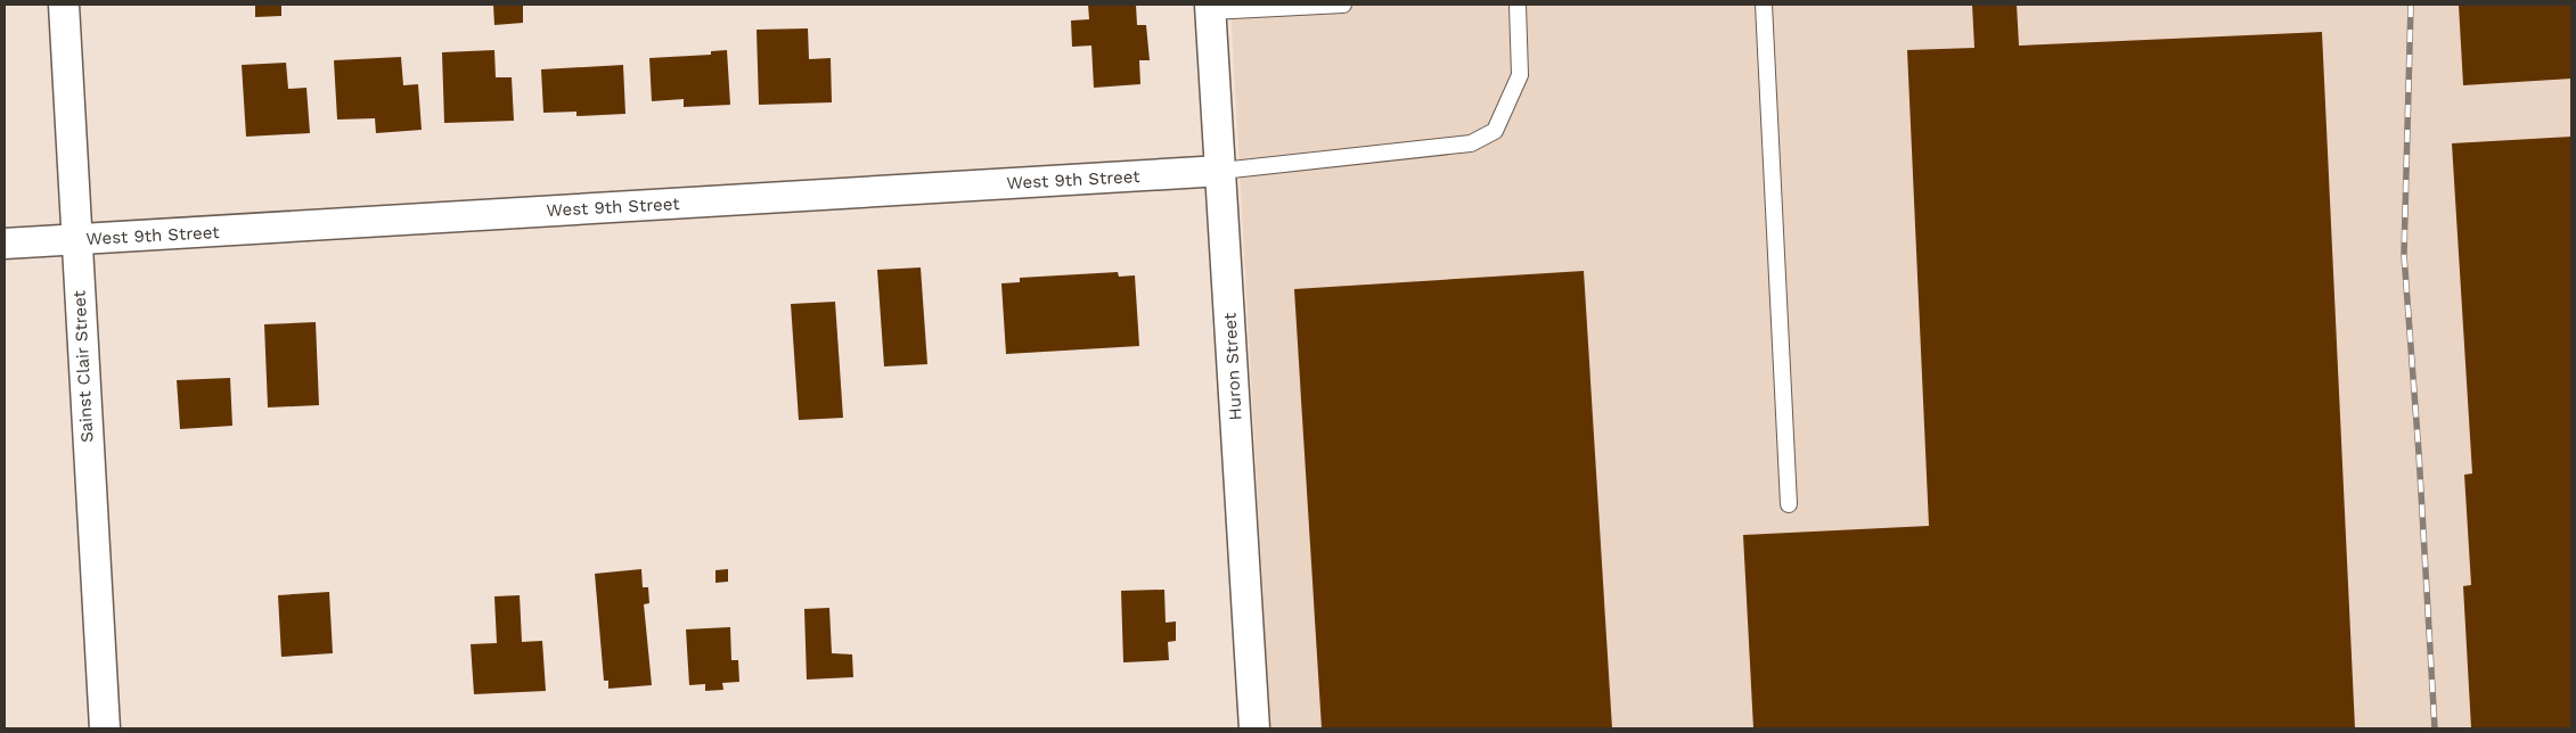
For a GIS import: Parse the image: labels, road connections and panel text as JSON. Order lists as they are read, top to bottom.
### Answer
{
  "streets": {
    "street": ["West 9th Street", "Sainst Clair Street", "Huron Street"]
  },
  "crossings": [
    ["West 9th Street", "Sainst Clair Street"],
    ["West 9th Street", "Huron Street"]
  ]
}
